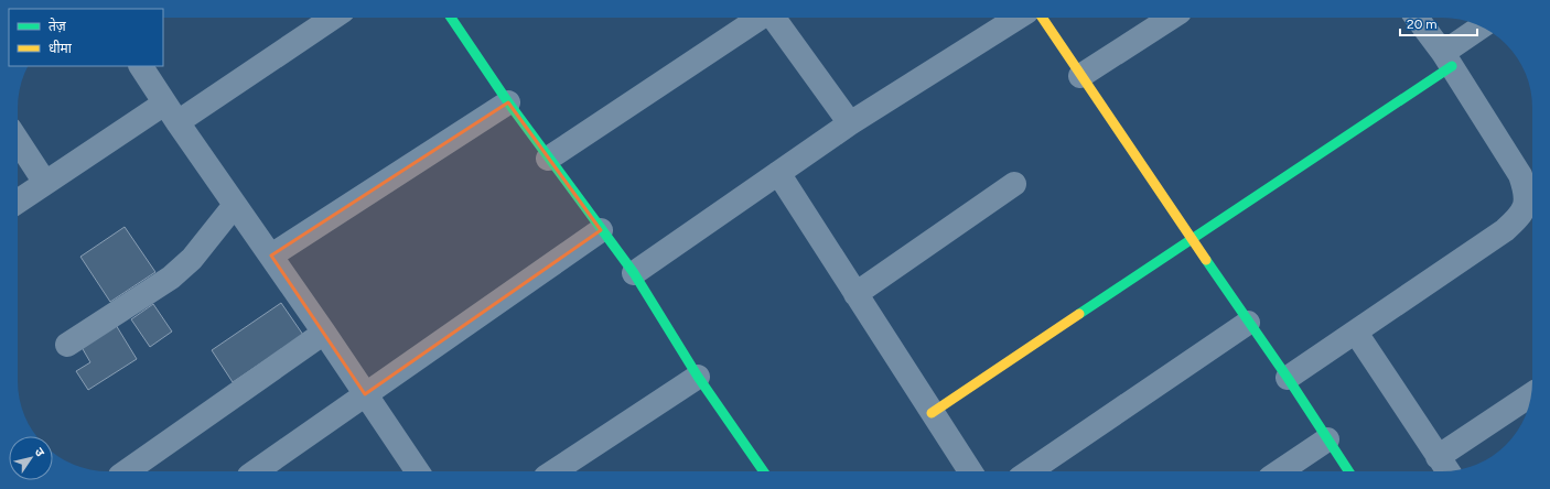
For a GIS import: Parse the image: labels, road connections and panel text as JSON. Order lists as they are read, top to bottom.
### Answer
{
  "legend": ["तेज़", "धीमा"],
  "scale_bar": "20 m",
  "north": "top right"
}
